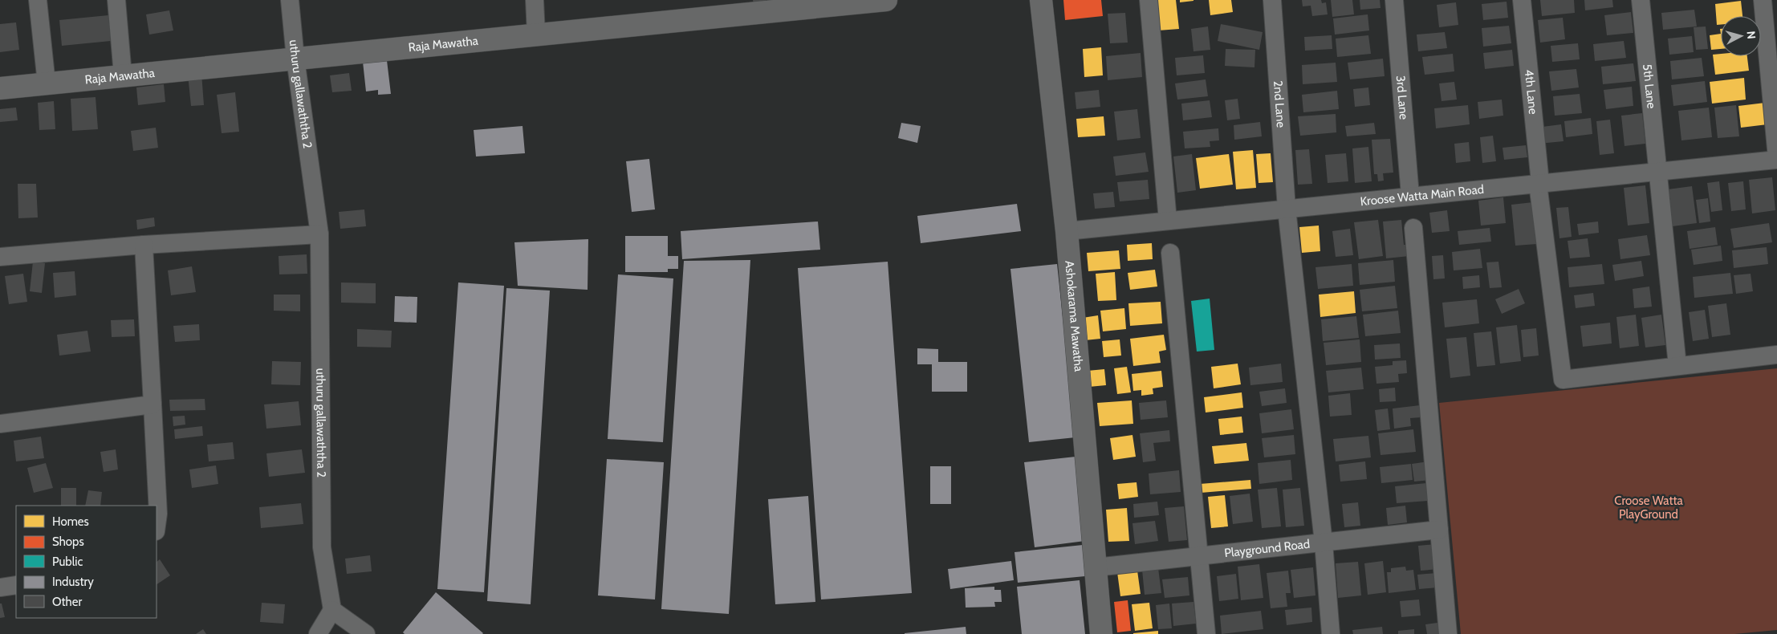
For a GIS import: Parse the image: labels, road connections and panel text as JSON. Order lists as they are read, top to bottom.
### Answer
{
  "streets": {
    "street": [
      "Raja Mawatha",
      "5th Lane",
      "4th Lane",
      "uthuru gallawaththa 2",
      "3rd Lane",
      "2nd Lane",
      "Kroose Watta Main Road",
      "Ashokarama Mawatha",
      "Playground Road"
    ]
  },
  "crossings": [
    ["Raja Mawatha", "uthuru gallawaththa 2"],
    ["5th Lane", "4th Lane"],
    ["5th Lane", "Kroose Watta Main Road"],
    ["4th Lane", "Kroose Watta Main Road"],
    ["3rd Lane", "Kroose Watta Main Road"],
    ["2nd Lane", "Kroose Watta Main Road"],
    ["2nd Lane", "Playground Road"],
    ["Kroose Watta Main Road", "Ashokarama Mawatha"],
    ["Ashokarama Mawatha", "Playground Road"]
  ],
  "parks": ["Croose Watta PlayGround"],
  "legend": [
    "Homes",
    "Shops",
    "Public",
    "Industry",
    "Other"
  ],
  "north": "right"
}
